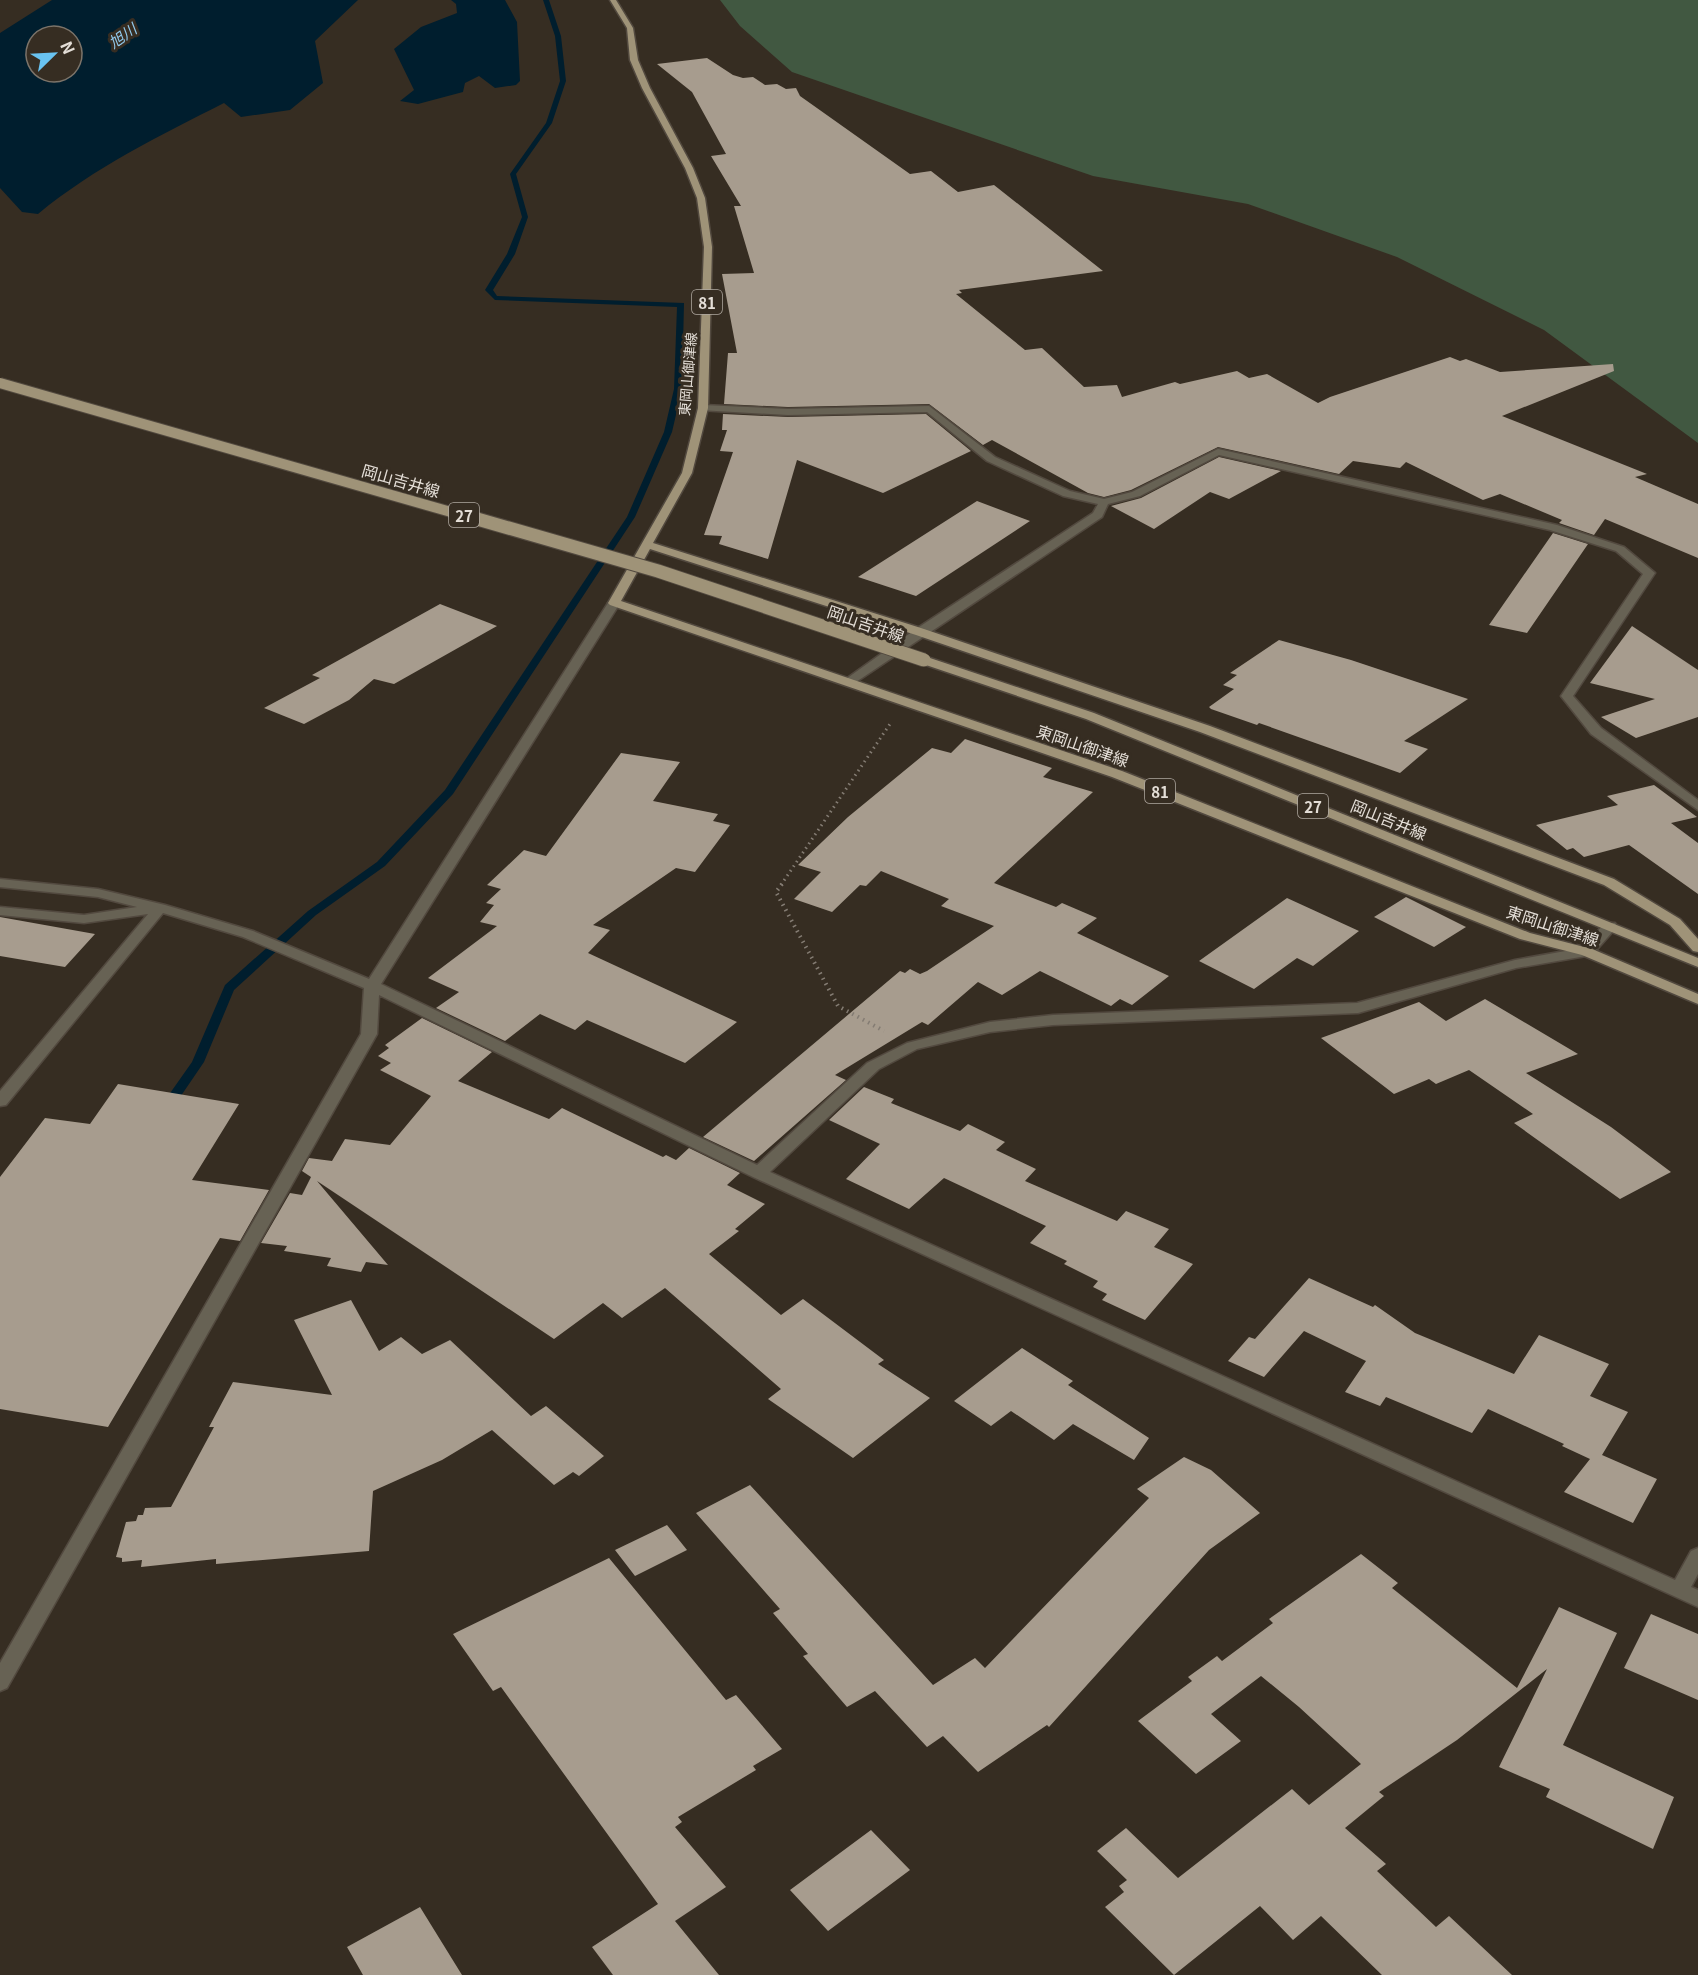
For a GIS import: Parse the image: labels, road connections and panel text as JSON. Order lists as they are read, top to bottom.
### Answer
{
  "streets": {
    "main road": [
      "81",
      "東岡山御津線",
      "岡山吉井線",
      "27"
    ]
  },
  "water": ["旭川"],
  "north": "top right"
}
